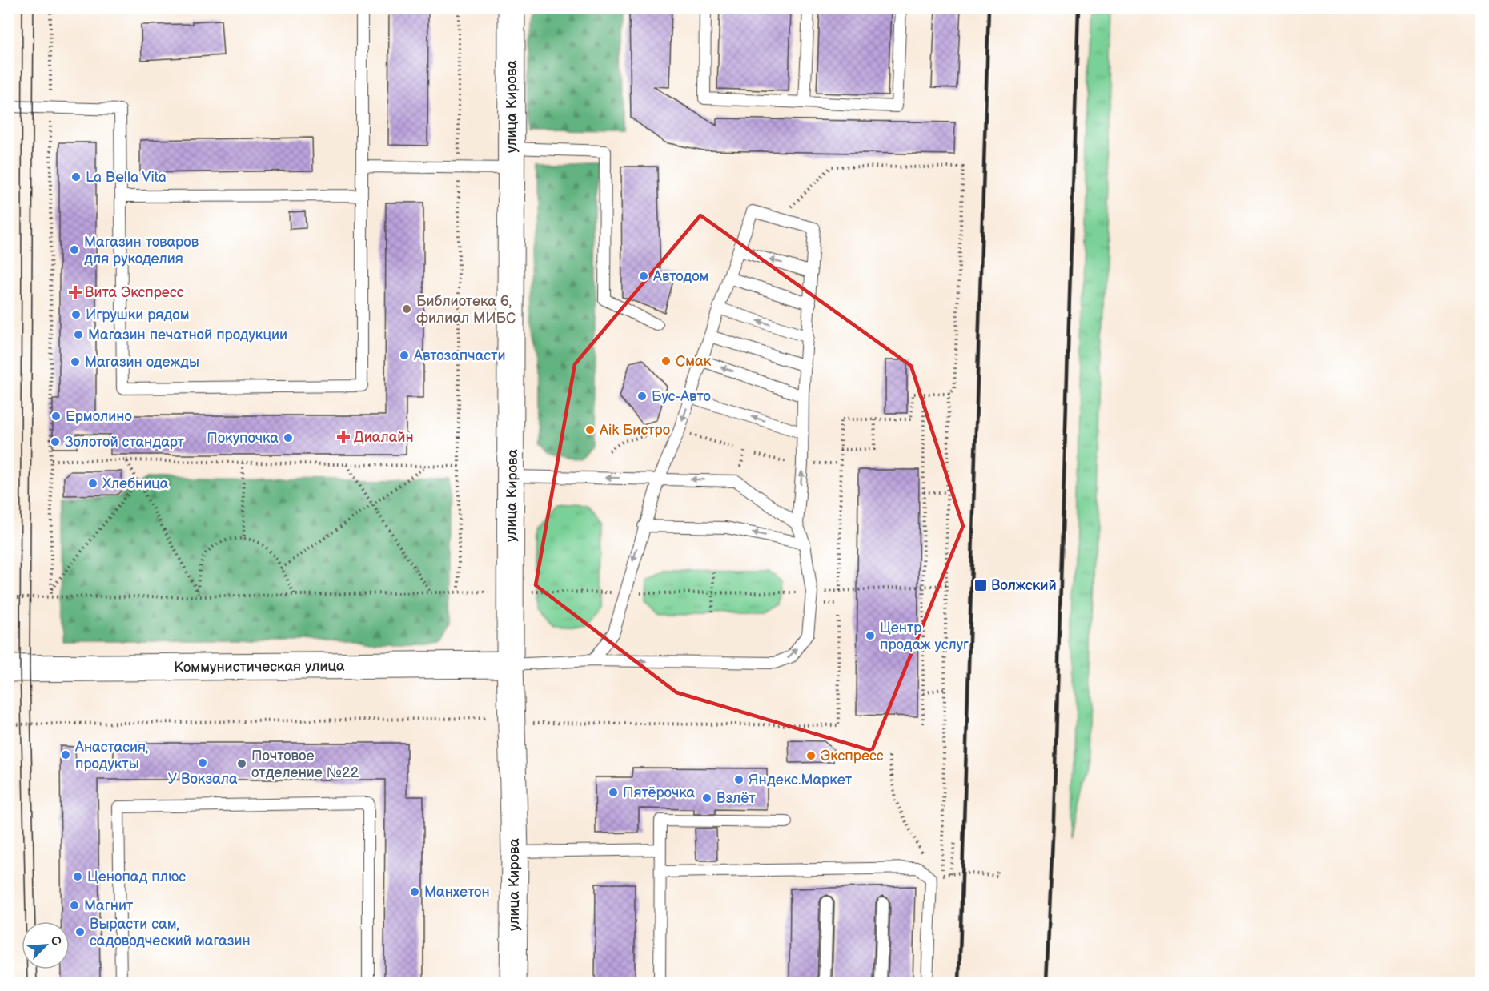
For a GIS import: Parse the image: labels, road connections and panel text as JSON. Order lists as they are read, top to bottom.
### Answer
{
  "streets": {
    "street": ["улица Кирова", "Коммунистическая улица"]
  },
  "crossings": [
    ["улица Кирова", "Коммунистическая улица"]
  ],
  "places": {
    "other": [
      "La Bella Vita",
      "Магазин товаров для рукоделия",
      "Автодом",
      "Библиотека 6, филиал МИБС",
      "Игрушки рядом",
      "Магазин печатной продукции",
      "Автозапчасти",
      "Смак",
      "Магазин одежды",
      "Бус-Авто",
      "Ермолино",
      "Aik Бистро",
      "Покупочка",
      "Золотой стандарт",
      "Хлебница",
      "Центр продаж услуг",
      "Анастасия, продукты",
      "Экспресс",
      "У Вокзала",
      "Почтовое отделение №22",
      "Яндекс.Маркет",
      "Пятёрочка",
      "Взлёт",
      "Ценопад плюс",
      "Манхетон",
      "Магнит",
      "Вырасти сам, садоводческий магазин"
    ],
    "health": ["Вита Экспресс", "Диалайн"],
    "transit": ["Волжский"]
  },
  "north": "top right"
}
